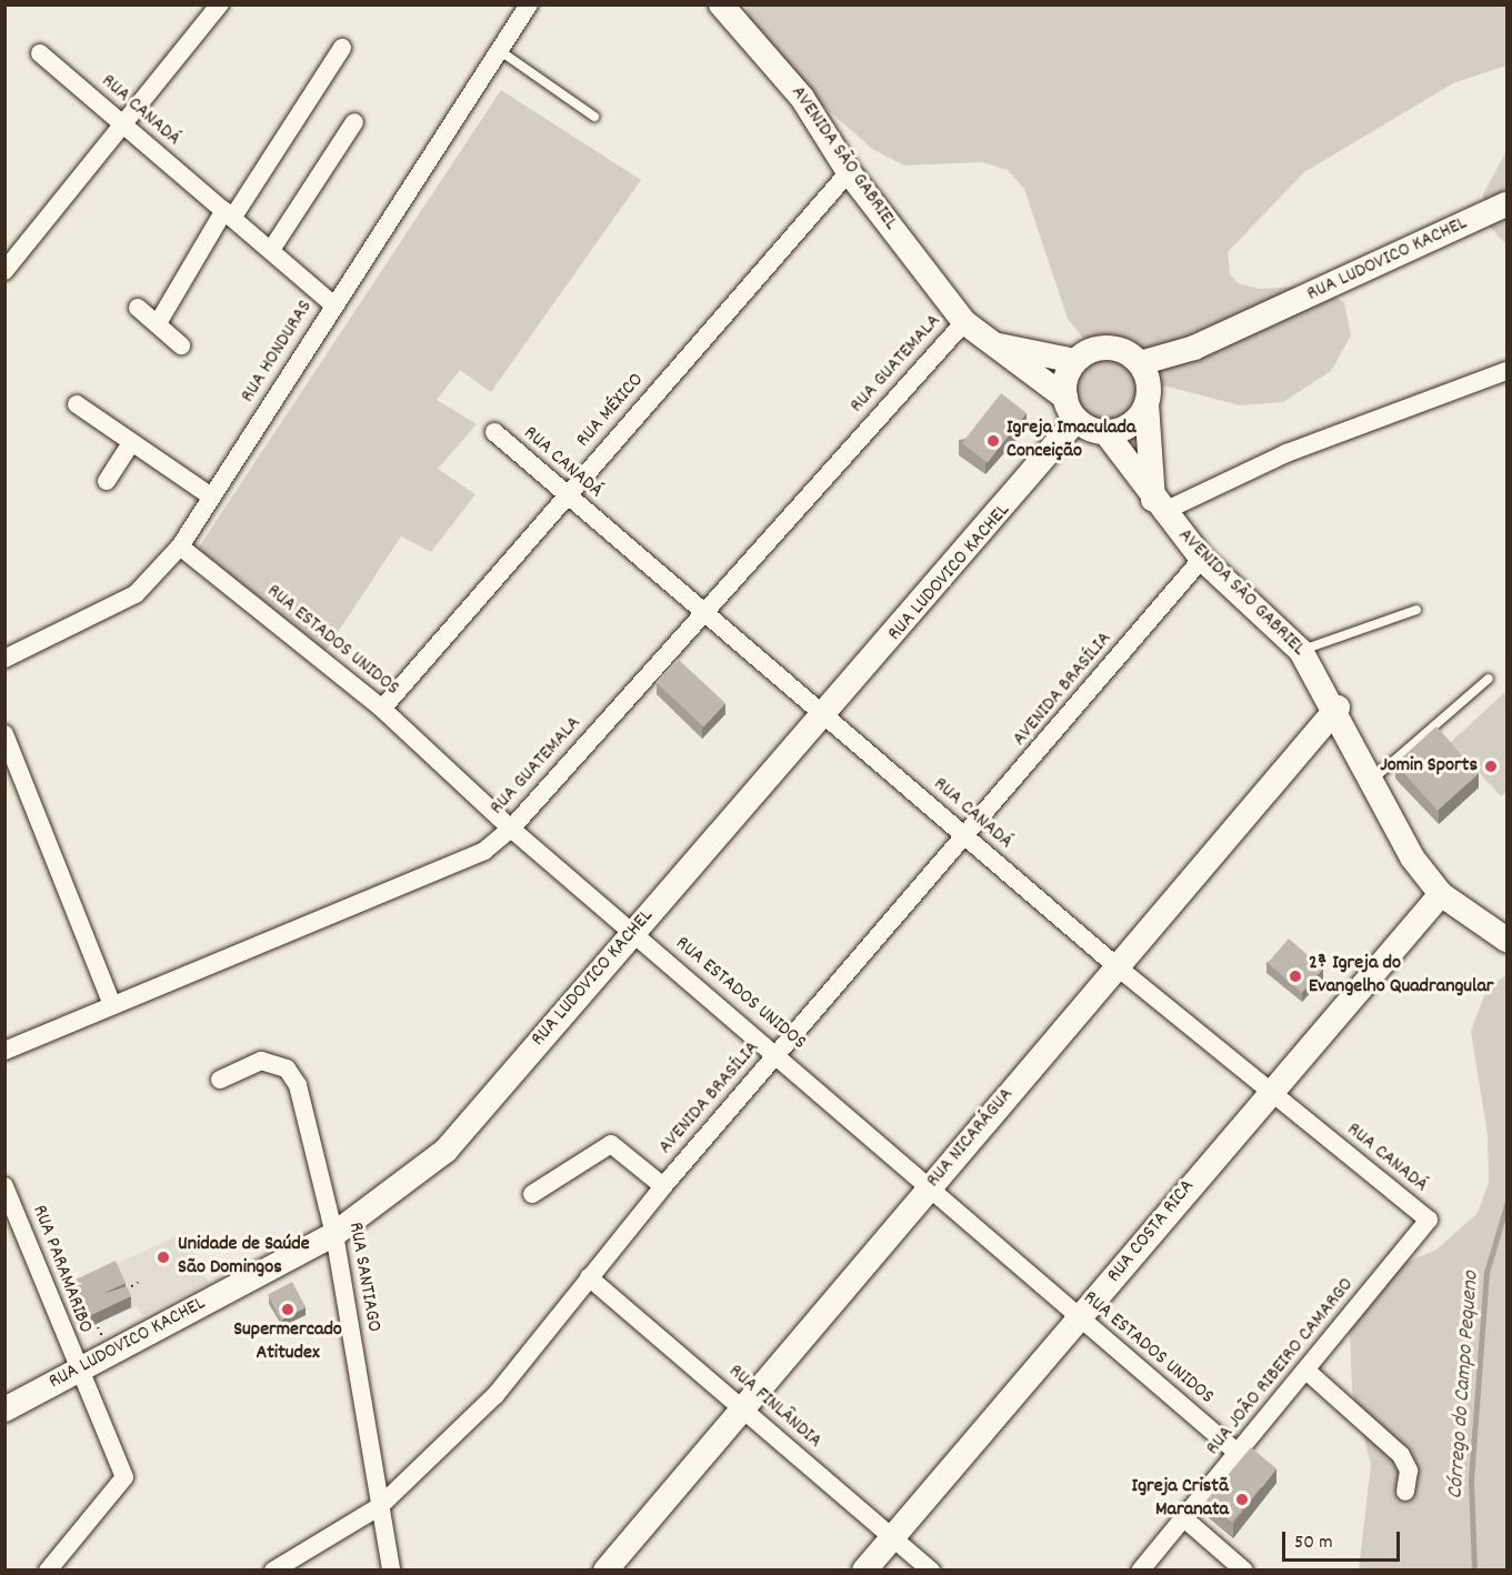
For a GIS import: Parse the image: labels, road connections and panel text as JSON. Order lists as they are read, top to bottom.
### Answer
{
  "streets": {
    "main road": [
      "AVENIDA SÃO GABRIEL",
      "RUA LUDOVICO KACHEL",
      "RUA NICARÁGUA",
      "RUA COSTA RICA"
    ],
    "street": [
      "RUA CANADÁ",
      "RUA HONDURAS",
      "RUA GUATEMALA",
      "RUA MÉXICO",
      "RUA ESTADOS UNIDOS",
      "AVENIDA BRASÍLIA",
      "RUA PARAMARIBO",
      "RUA SANTIAGO",
      "RUA JOÃO RIBEIRO CAMARGO",
      "RUA FINLÂNDIA"
    ]
  },
  "crossings": [
    ["RUA CANADÁ", "RUA LUDOVICO KACHEL"],
    ["RUA CANADÁ", "RUA HONDURAS"],
    ["RUA CANADÁ", "RUA GUATEMALA"],
    ["RUA CANADÁ", "RUA MÉXICO"],
    ["RUA CANADÁ", "AVENIDA BRASÍLIA"],
    ["RUA CANADÁ", "RUA NICARÁGUA"],
    ["RUA CANADÁ", "RUA COSTA RICA"],
    ["RUA CANADÁ", "RUA JOÃO RIBEIRO CAMARGO"],
    ["AVENIDA SÃO GABRIEL", "RUA LUDOVICO KACHEL"],
    ["AVENIDA SÃO GABRIEL", "RUA GUATEMALA"],
    ["AVENIDA SÃO GABRIEL", "RUA MÉXICO"],
    ["AVENIDA SÃO GABRIEL", "AVENIDA BRASÍLIA"],
    ["AVENIDA SÃO GABRIEL", "RUA NICARÁGUA"],
    ["AVENIDA SÃO GABRIEL", "RUA COSTA RICA"],
    ["RUA LUDOVICO KACHEL", "RUA ESTADOS UNIDOS"],
    ["RUA LUDOVICO KACHEL", "RUA PARAMARIBO"],
    ["RUA LUDOVICO KACHEL", "RUA SANTIAGO"],
    ["RUA HONDURAS", "RUA ESTADOS UNIDOS"],
    ["RUA GUATEMALA", "RUA ESTADOS UNIDOS"],
    ["RUA MÉXICO", "RUA ESTADOS UNIDOS"],
    ["RUA ESTADOS UNIDOS", "AVENIDA BRASÍLIA"],
    ["RUA ESTADOS UNIDOS", "RUA NICARÁGUA"],
    ["RUA ESTADOS UNIDOS", "RUA COSTA RICA"],
    ["RUA ESTADOS UNIDOS", "RUA JOÃO RIBEIRO CAMARGO"],
    ["AVENIDA BRASÍLIA", "RUA SANTIAGO"],
    ["AVENIDA BRASÍLIA", "RUA FINLÂNDIA"],
    ["RUA NICARÁGUA", "RUA FINLÂNDIA"],
    ["RUA COSTA RICA", "RUA FINLÂNDIA"]
  ],
  "water": ["Córrego do Campo Pequeno"],
  "places": [
    "Igreja Imaculada Conceição",
    "Jomin Sports",
    "2ª Igreja do Evangelho Quadrangular",
    "Unidade de Saúde São Domingos",
    "Supermercado Atitudex",
    "Igreja Cristã Maranata"
  ],
  "scale_bar": "50 m"
}
